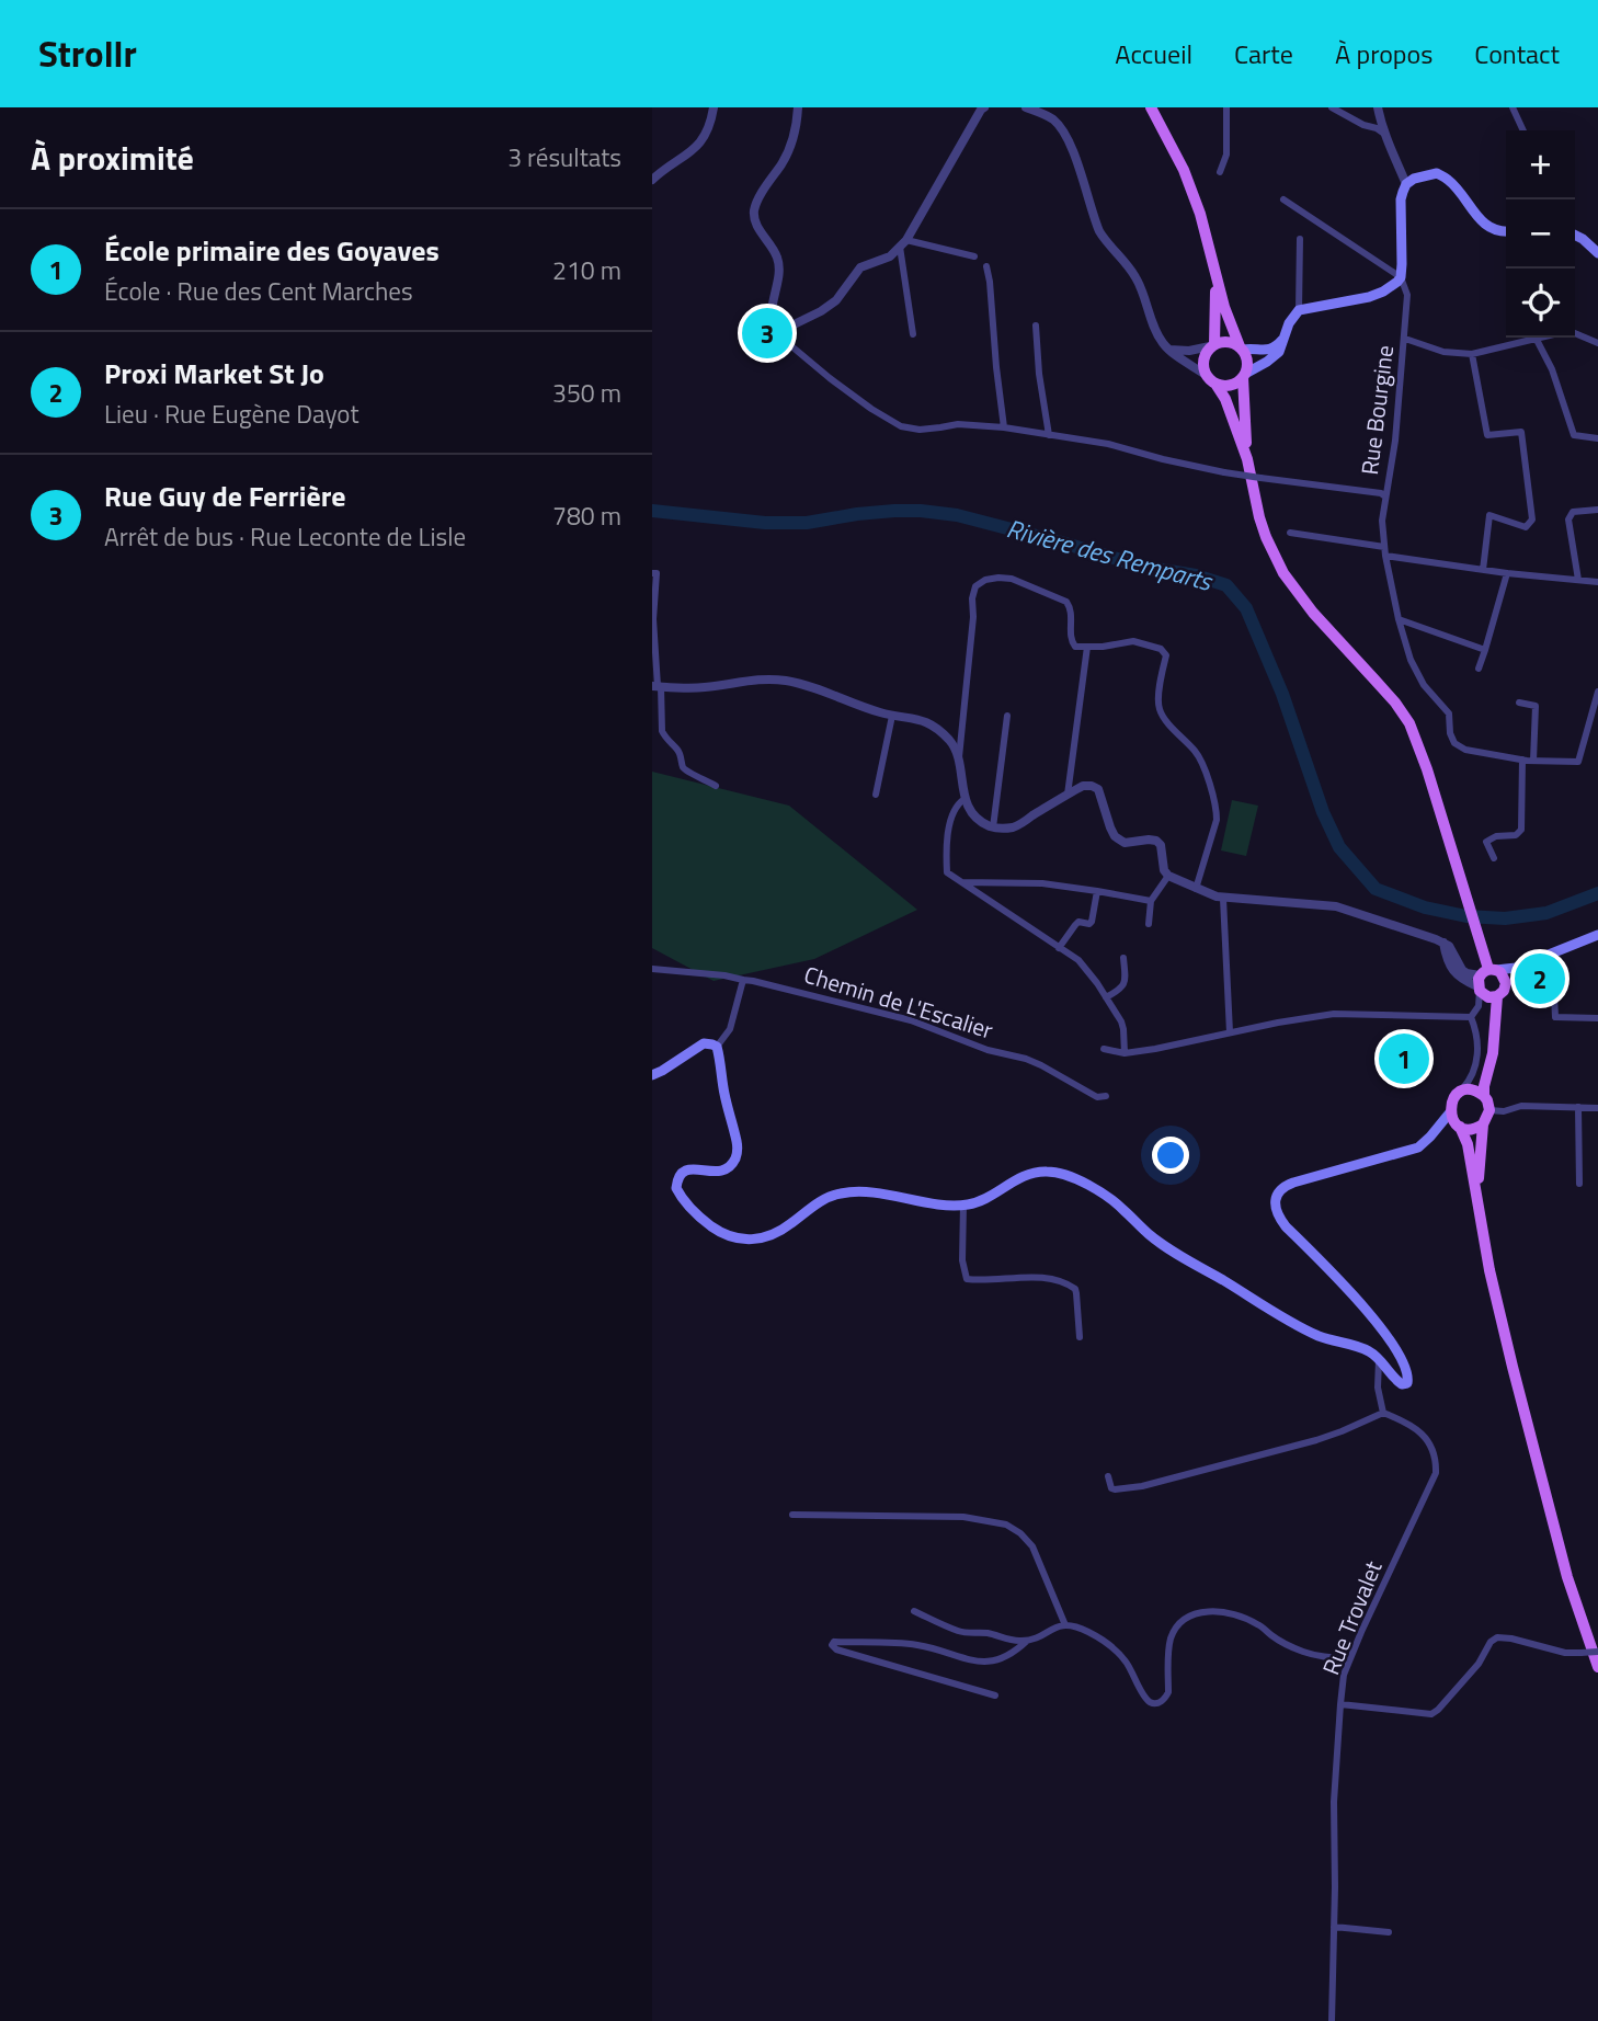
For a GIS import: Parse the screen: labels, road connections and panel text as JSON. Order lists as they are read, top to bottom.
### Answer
{
  "streets": {
    "street": ["Rue Bourgine", "Chemin de L'Escalier", "Rue Trovalet"]
  },
  "water": ["Rivière des Remparts"],
  "page": {
    "header": "Strollr",
    "nav": [
      "Accueil",
      "Carte",
      "À propos",
      "Contact"
    ],
    "heading": ["À proximité", "3 résultats"],
    "map_buttons": ["+", "−"],
    "list": [
      {
        "mark": "1",
        "name": "École primaire des Goyaves",
        "note": "École · Rue des Cent Marches",
        "value": "210 m"
      },
      {
        "mark": "2",
        "name": "Proxi Market St Jo",
        "note": "Lieu · Rue Eugène Dayot",
        "value": "350 m"
      },
      {
        "mark": "3",
        "name": "Rue Guy de Ferrière",
        "note": "Arrêt de bus · Rue Leconte de Lisle",
        "value": "780 m"
      }
    ],
    "pins": ["3", "2", "1"]
  }
}
